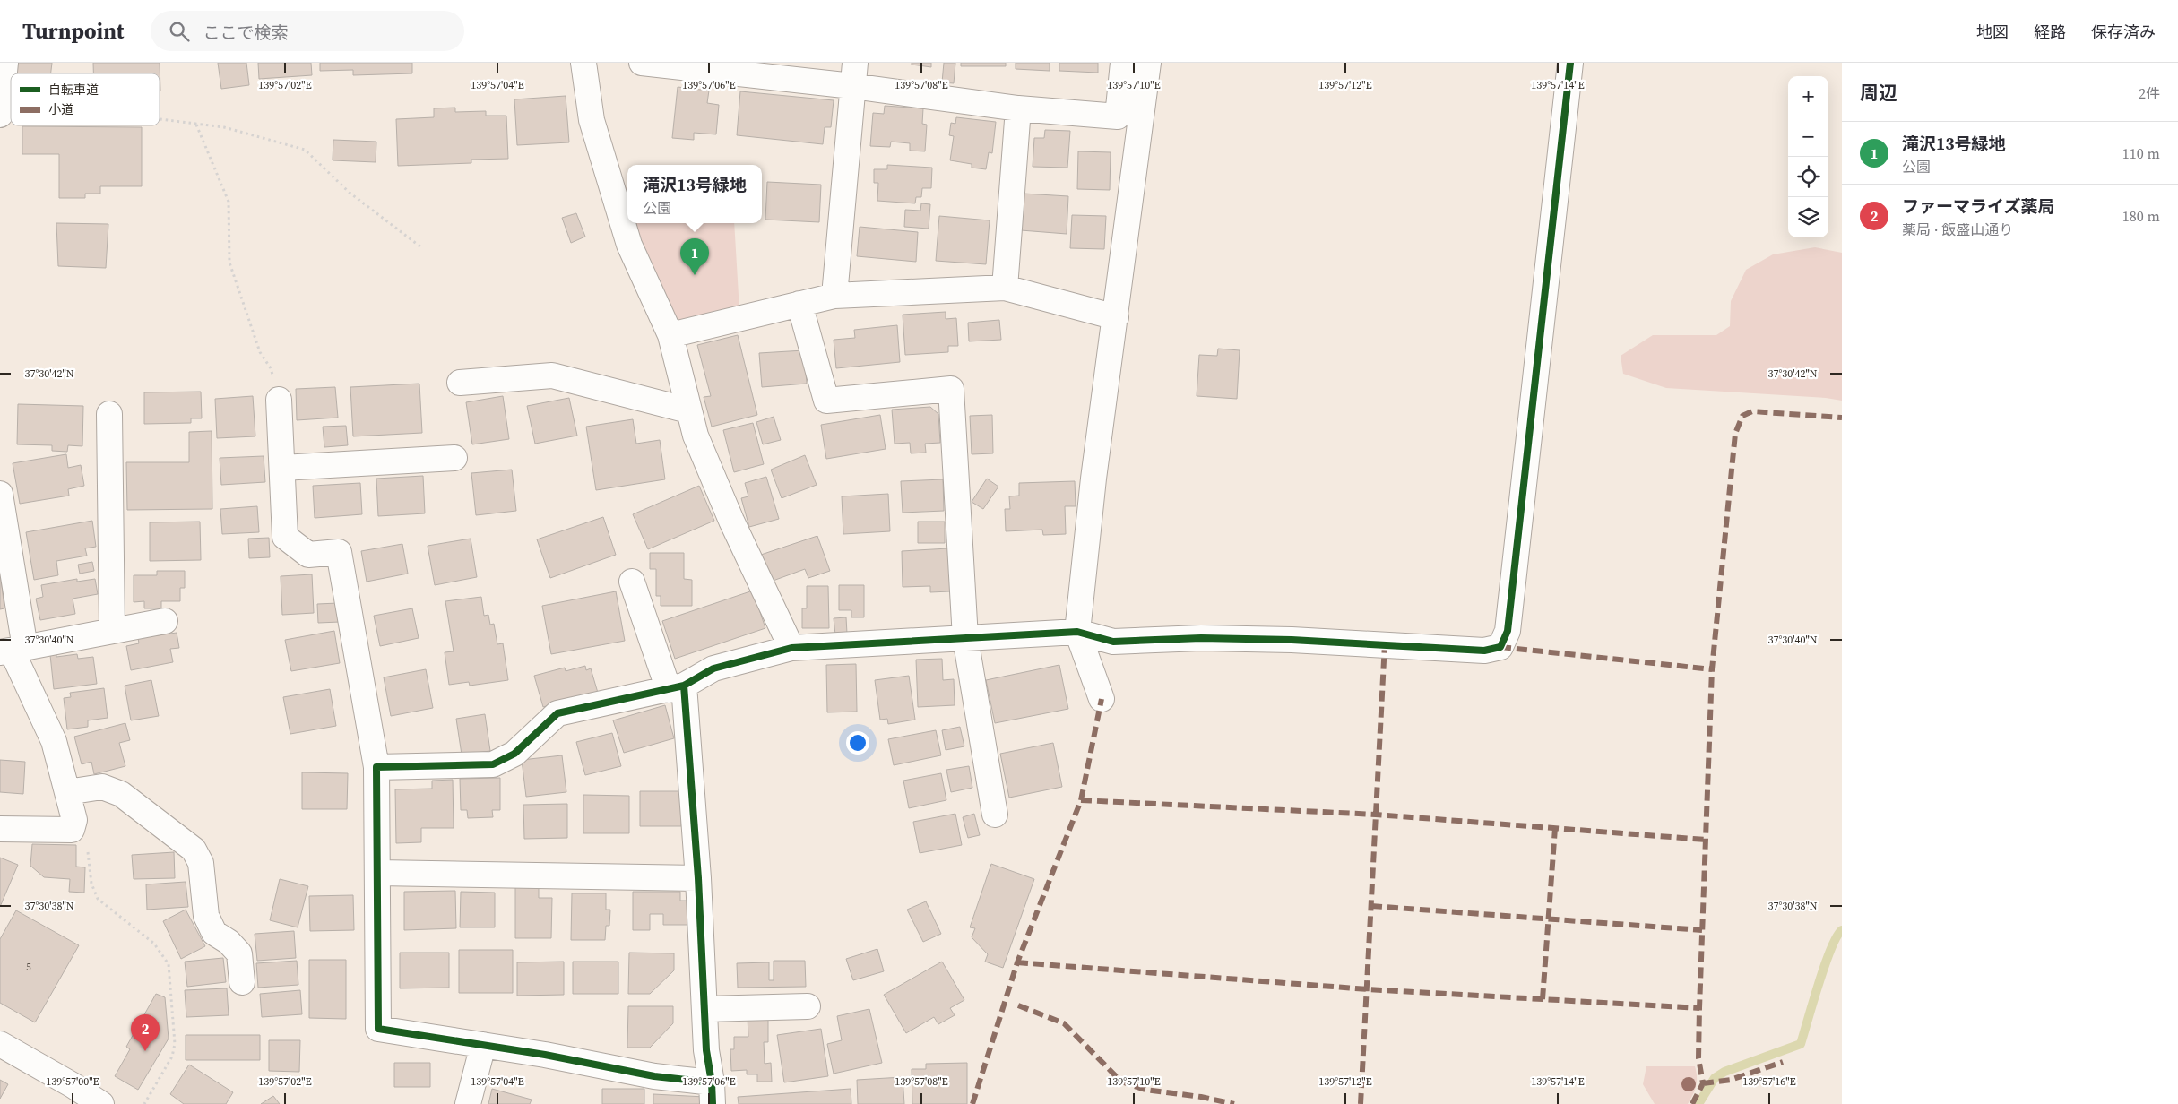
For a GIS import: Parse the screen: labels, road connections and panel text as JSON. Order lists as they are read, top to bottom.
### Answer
{
  "house_numbers": ["5"],
  "legend": ["自転車道", "小道"],
  "page": {
    "header": "Turnpoint",
    "search": "ここで検索",
    "nav": ["地図", "経路", "保存済み"],
    "heading": ["周辺", "2件"],
    "map_buttons": ["+", "−"],
    "list": [
      {
        "mark": "1",
        "name": "滝沢13号緑地",
        "note": "公園",
        "value": "110 m"
      },
      {
        "mark": "2",
        "name": "ファーマライズ薬局",
        "note": "薬局 · 飯盛山通り",
        "value": "180 m"
      }
    ],
    "popup": ["滝沢13号緑地", "公園"],
    "pins": ["1", "2"]
  },
  "coordinates": [
    "139°57'02\"E",
    "139°57'04\"E",
    "139°57'06\"E",
    "139°57'08\"E",
    "139°57'10\"E",
    "139°57'12\"E",
    "139°57'14\"E",
    "37°30'42\"N",
    "37°30'40\"N",
    "37°30'38\"N",
    "139°57'00\"E",
    "139°57'16\"E"
  ]
}
